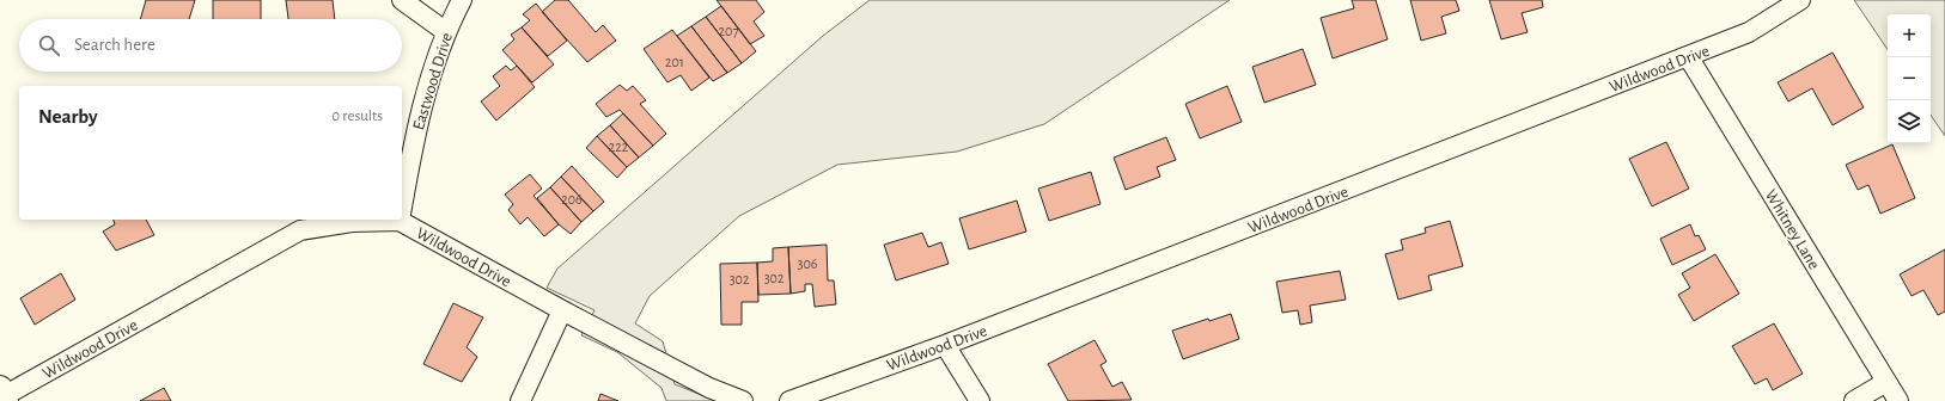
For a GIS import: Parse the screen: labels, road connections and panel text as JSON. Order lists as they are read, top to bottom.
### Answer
{
  "streets": {
    "street": ["Wildwood Drive", "Eastwood Drive", "Whitney Lane"]
  },
  "crossings": [
    ["Wildwood Drive", "Whitney Lane"]
  ],
  "house_numbers": [
    "207",
    "201",
    "222",
    "206",
    "306",
    "302",
    "302"
  ],
  "page": {
    "map_buttons": ["+", "−"],
    "search": "Search here",
    "heading": ["Nearby", "0 results"]
  }
}
